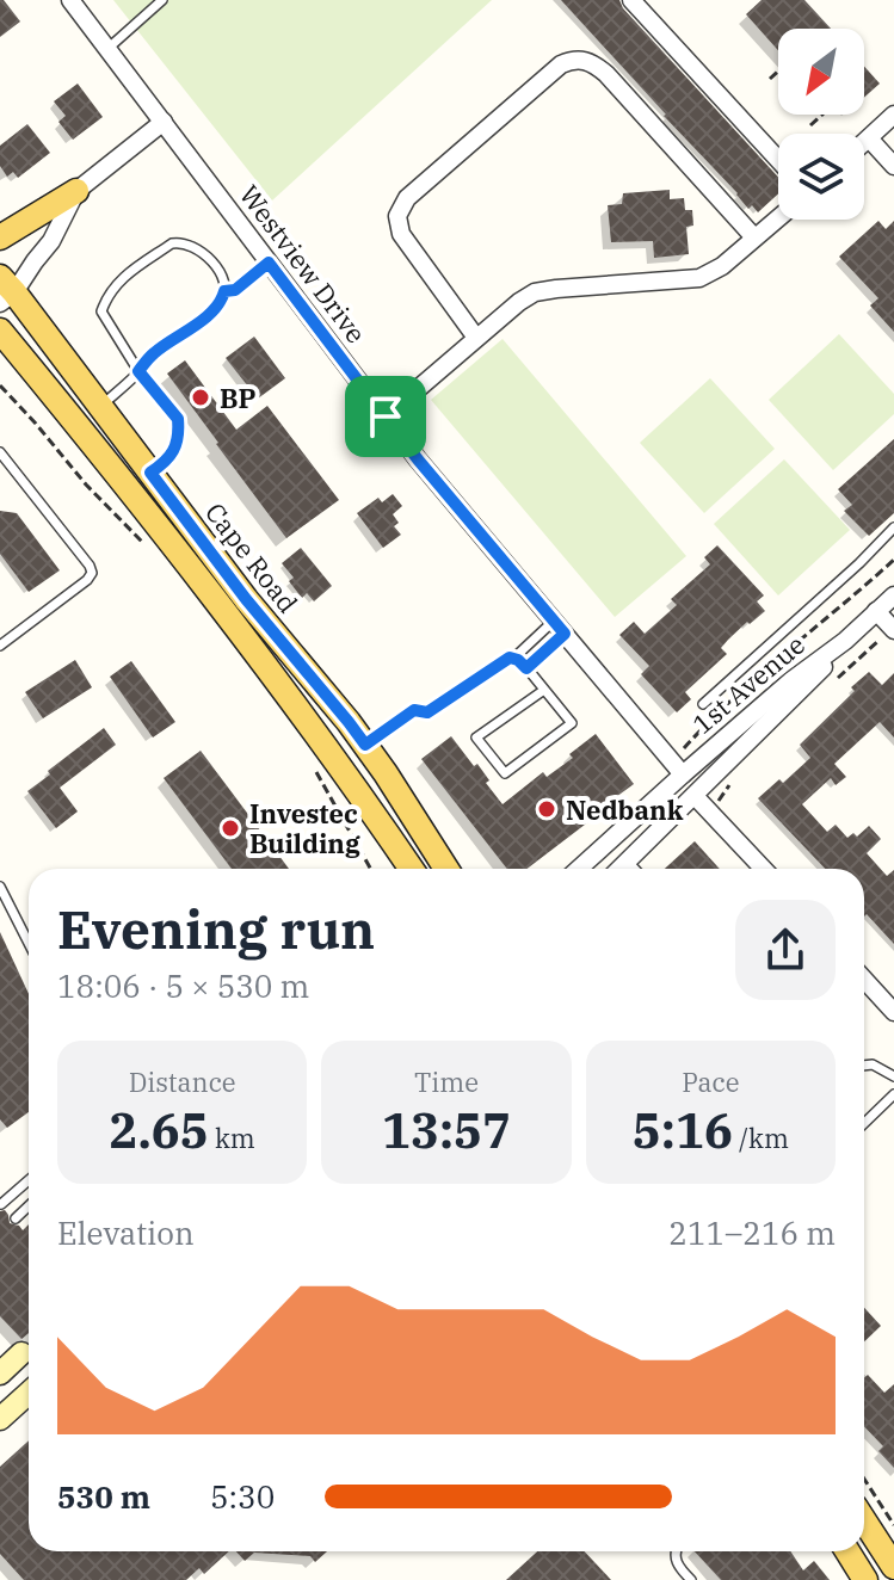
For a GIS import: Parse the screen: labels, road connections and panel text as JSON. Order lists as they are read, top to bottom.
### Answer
{
  "streets": {
    "main road": ["Cape Road"],
    "street": ["Westview Drive", "1st Avenue"]
  },
  "crossings": [
    ["Westview Drive", "1st Avenue"]
  ],
  "places": ["BP", "Nedbank", "Investec Building"],
  "north": "bottom left",
  "page": {
    "heading": ["Evening run", "18:06 · 5 × 530 m"],
    "stats": [
      ["Distance", "2.65 km"],
      ["Time", "13:57"],
      ["Pace", "5:16 /km"]
    ],
    "chart": ["Elevation", "211–216 m"],
    "list": [
      {
        "name": "530 m",
        "note": "5:30"
      }
    ]
  }
}
